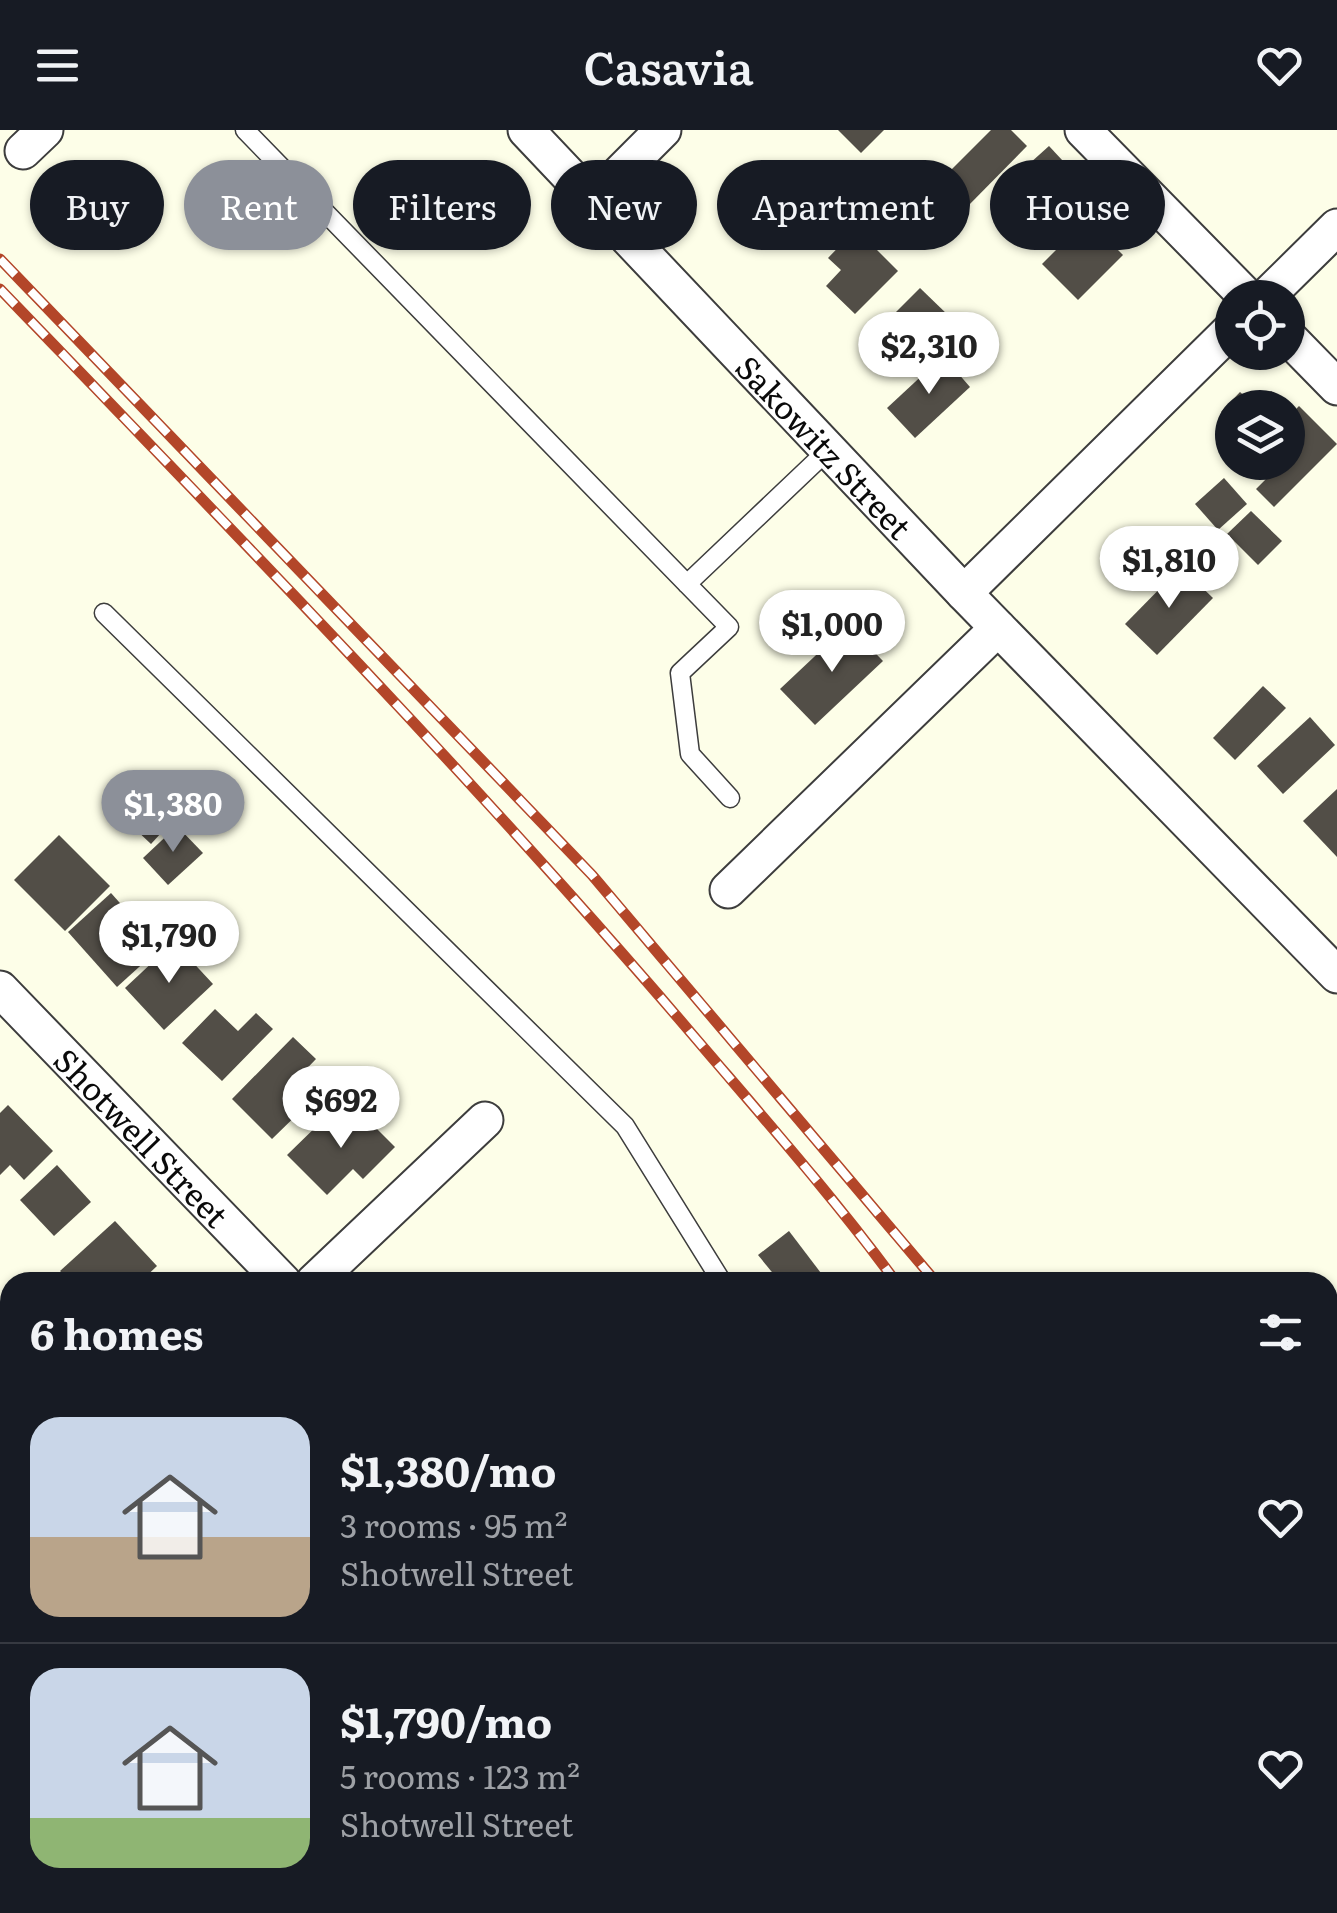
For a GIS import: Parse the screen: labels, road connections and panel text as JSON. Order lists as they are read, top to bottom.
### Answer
{
  "streets": {
    "street": ["Sakowitz Street", "Shotwell Street"]
  },
  "page": {
    "header": "Casavia",
    "chip": [
      "Buy",
      "Rent",
      "Filters",
      "New",
      "Apartment",
      "House"
    ],
    "price": [
      "$2,310",
      "$1,810",
      "$1,000",
      "$1,380",
      "$1,790",
      "$692"
    ],
    "heading": "6 homes",
    "list": [
      {
        "name": "$1,380/mo",
        "note": "3 rooms · 95 m² · Shotwell Street"
      },
      {
        "name": "$1,790/mo",
        "note": "5 rooms · 123 m² · Shotwell Street"
      }
    ]
  }
}
